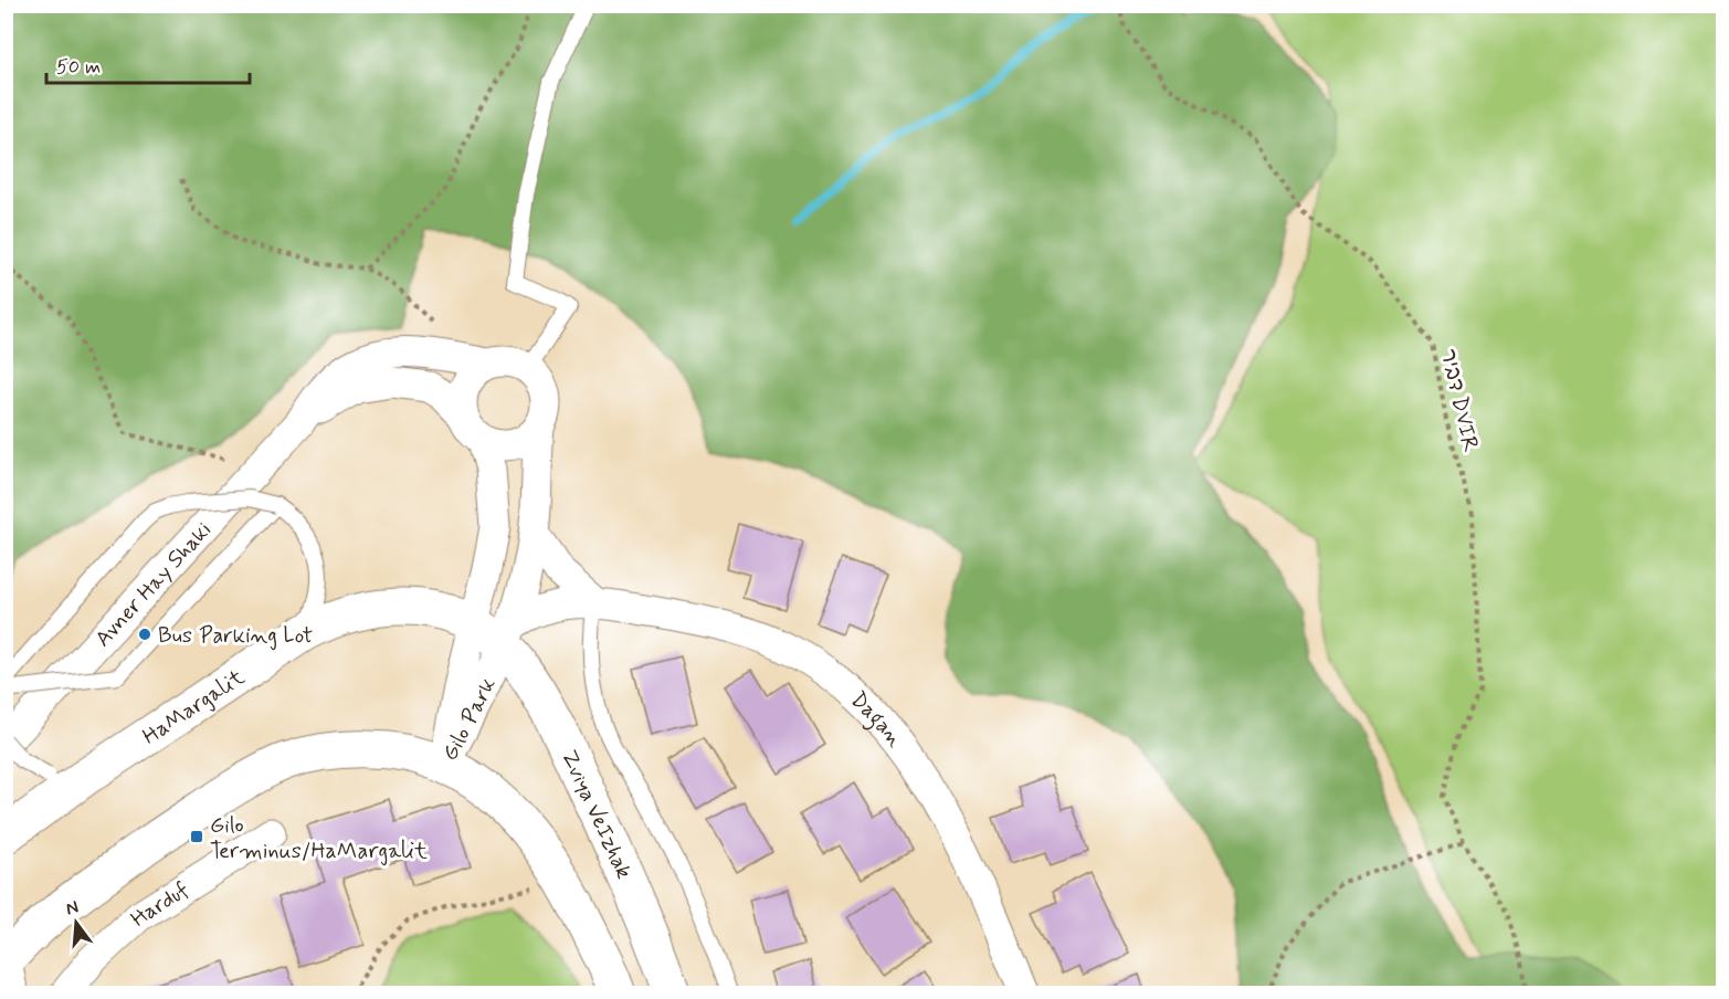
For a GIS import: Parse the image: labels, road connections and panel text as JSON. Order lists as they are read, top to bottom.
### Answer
{
  "streets": {
    "street": [
      "Avner Hay Shaki",
      "HaMargalit",
      "Gilo Park",
      "Dagan",
      "Zviya VeIzhak",
      "Harduf"
    ],
    "path": ["דביר DVIR"]
  },
  "crossings": [
    ["Avner Hay Shaki", "Gilo Park"],
    ["HaMargalit", "Gilo Park"],
    ["HaMargalit", "Dagan"],
    ["HaMargalit", "Zviya VeIzhak"],
    ["Gilo Park", "Dagan"],
    ["Gilo Park", "Zviya VeIzhak"],
    ["Dagan", "Zviya VeIzhak"]
  ],
  "places": {
    "other": ["Bus Parking Lot"],
    "transit": ["Gilo Terminus/HaMargalit"]
  },
  "scale_bar": "50 m",
  "north": "top"
}
